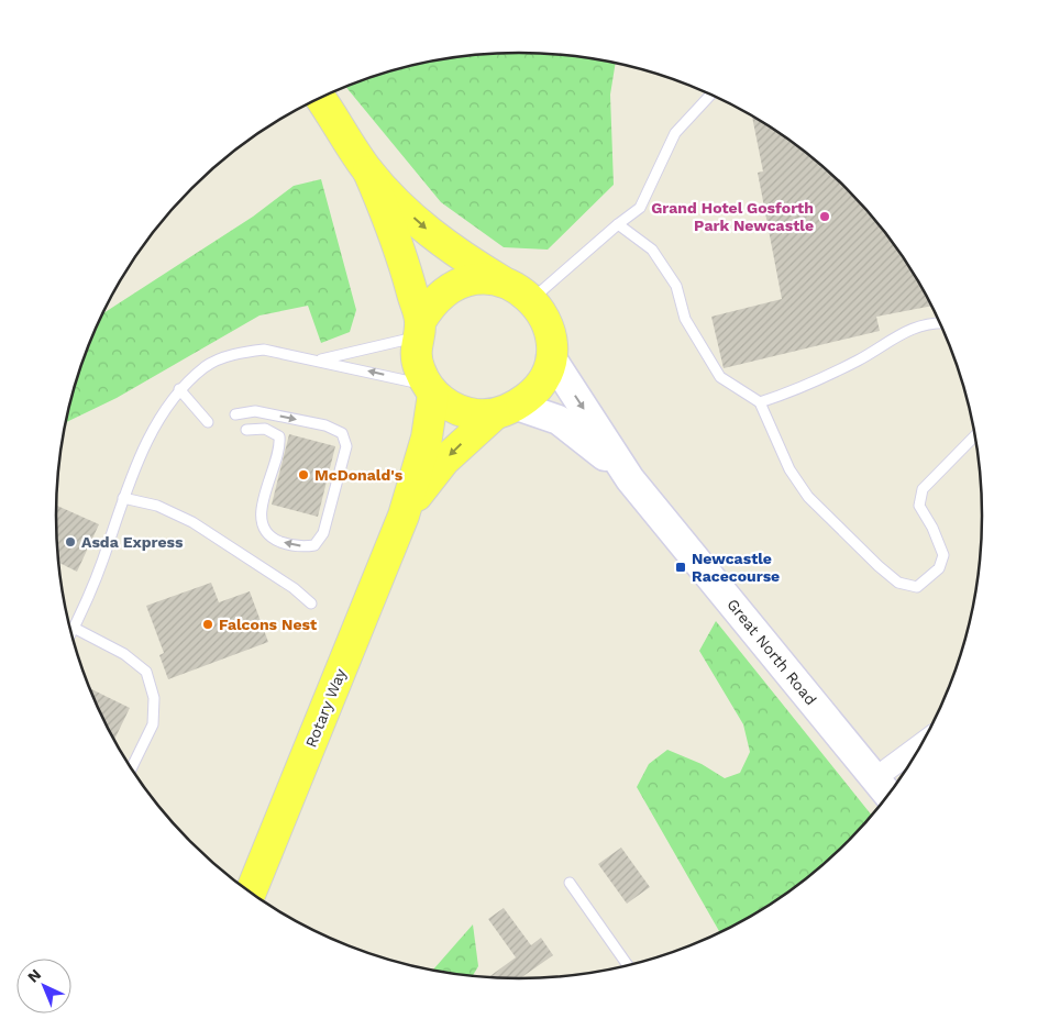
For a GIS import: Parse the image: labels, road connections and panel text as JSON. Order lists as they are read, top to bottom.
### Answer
{
  "streets": {
    "main road": ["Great North Road", "Rotary Way"]
  },
  "crossings": [
    ["Great North Road", "Rotary Way"]
  ],
  "places": {
    "other": [
      "Grand Hotel Gosforth Park Newcastle",
      "McDonald's",
      "Asda Express",
      "Falcons Nest"
    ],
    "transit": ["Newcastle Racecourse"]
  },
  "north": "top left"
}
